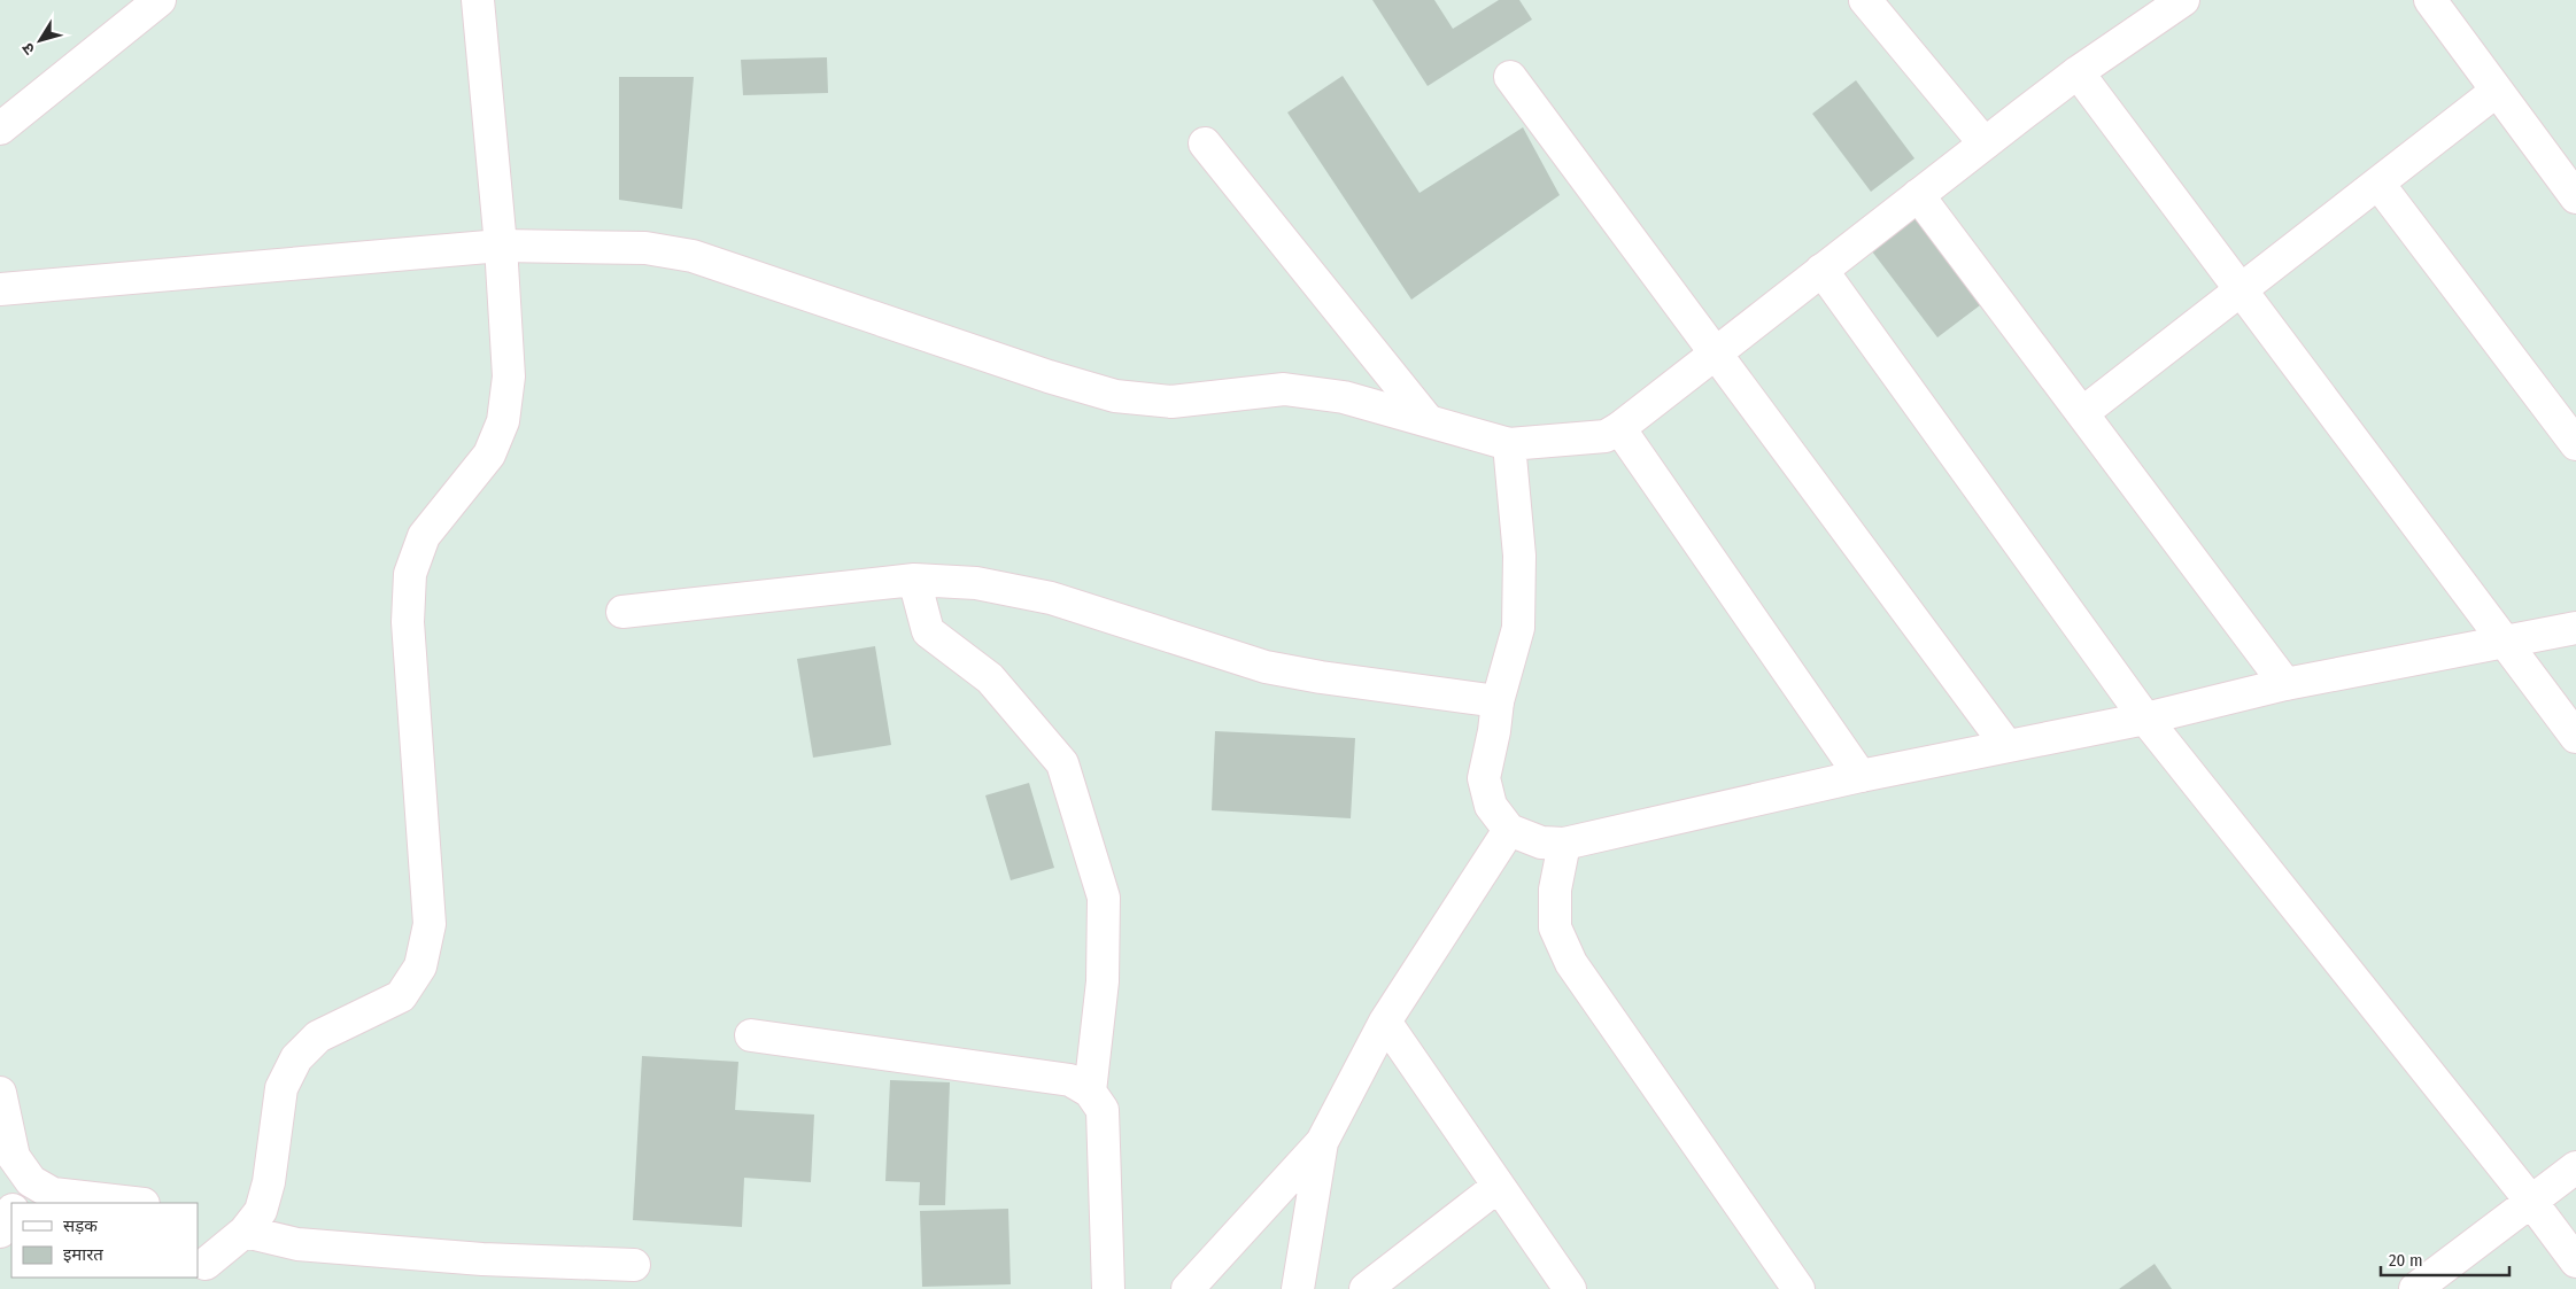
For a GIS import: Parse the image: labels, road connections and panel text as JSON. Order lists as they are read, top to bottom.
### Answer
{
  "legend": ["सड़क", "इमारत"],
  "scale_bar": "20 m",
  "north": "bottom left"
}
